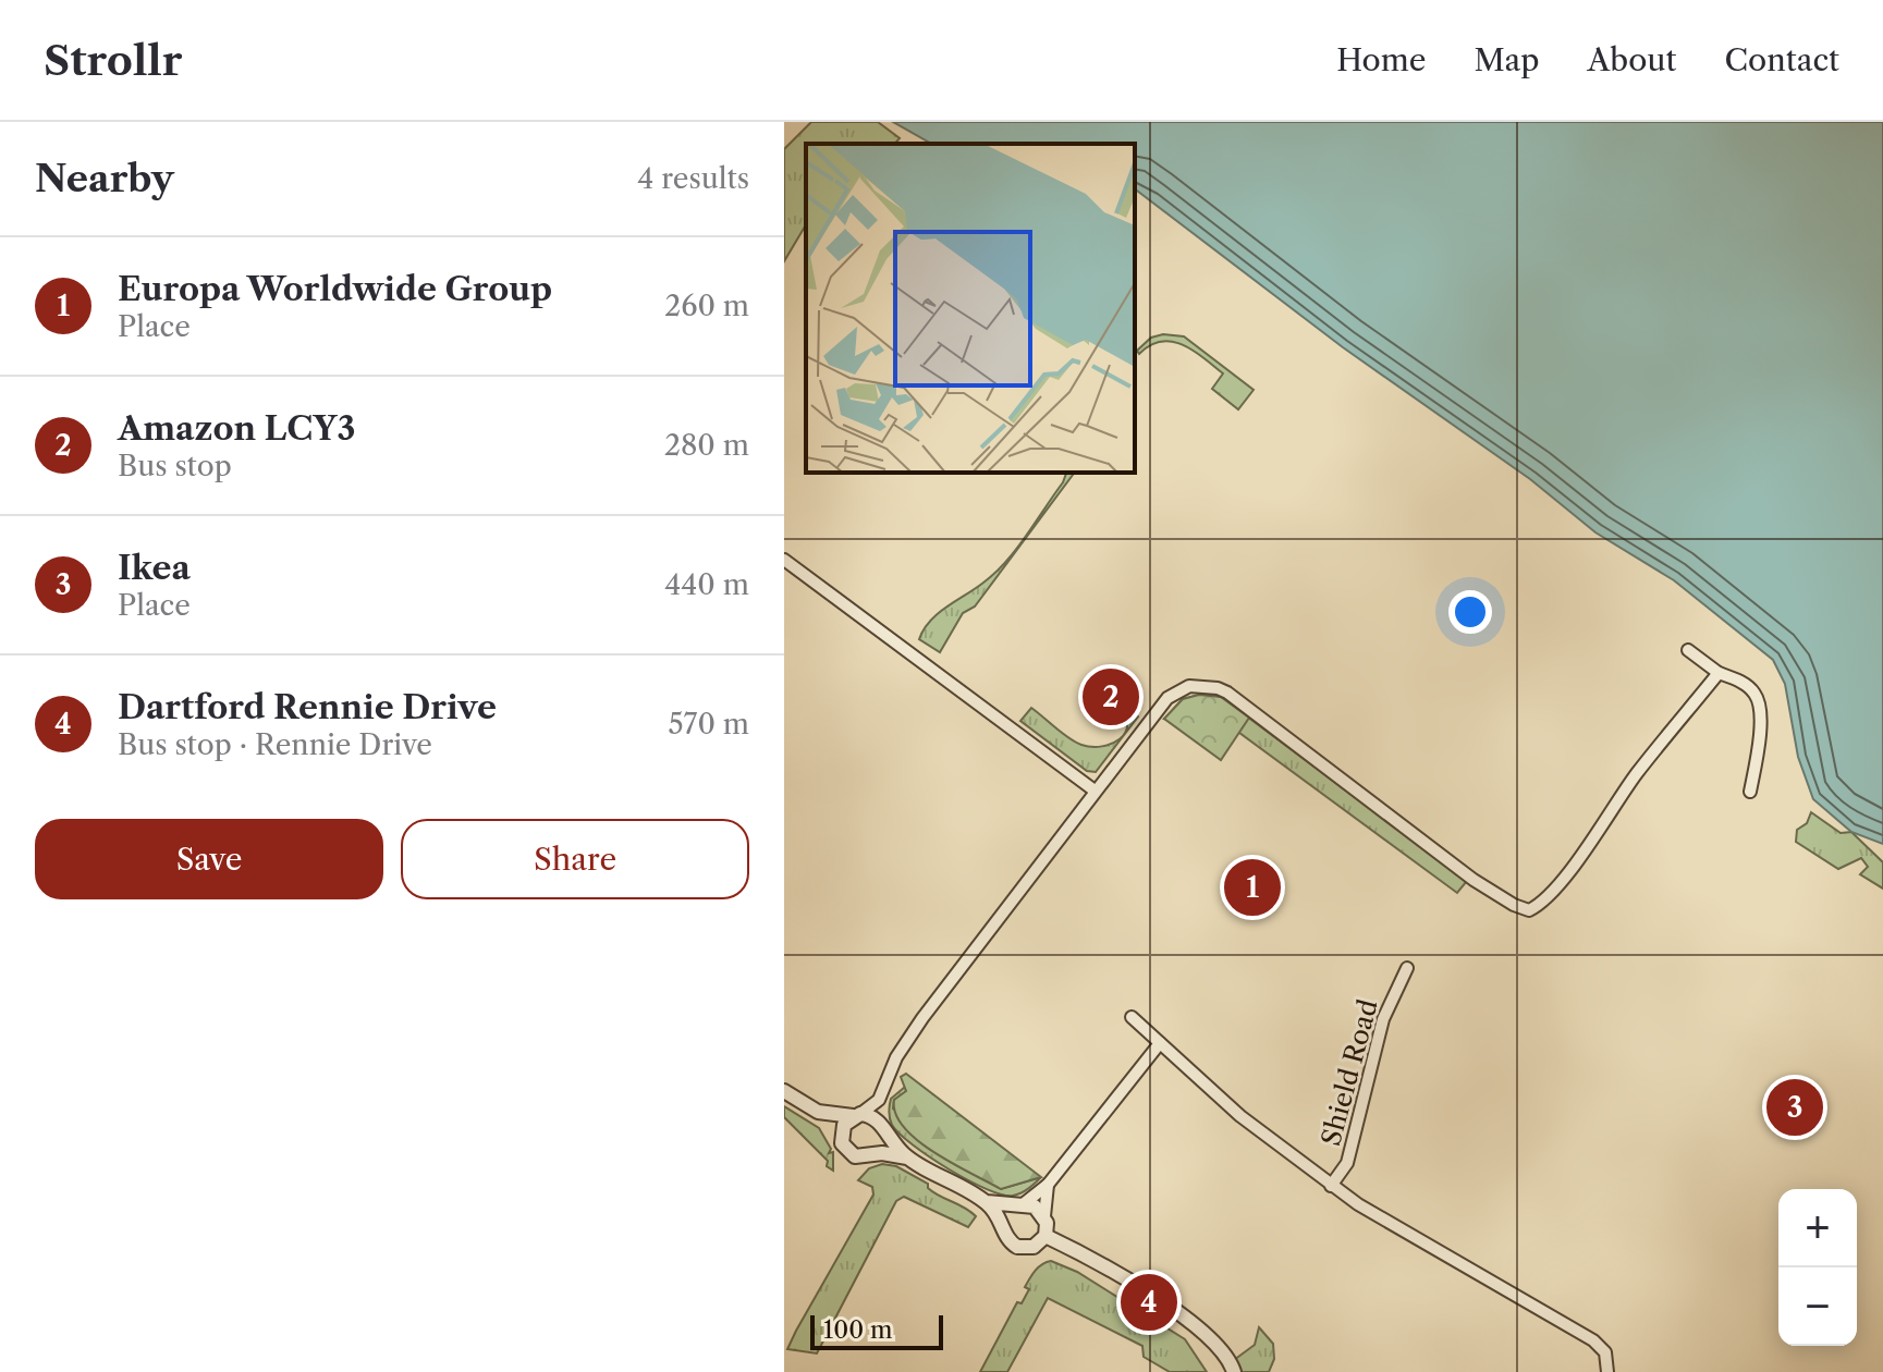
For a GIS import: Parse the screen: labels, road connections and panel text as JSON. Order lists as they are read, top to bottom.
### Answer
{
  "streets": {
    "street": ["Shield Road"]
  },
  "scale_bar": "100 m",
  "page": {
    "header": "Strollr",
    "nav": [
      "Home",
      "Map",
      "About",
      "Contact"
    ],
    "heading": ["Nearby", "4 results"],
    "list": [
      {
        "mark": "1",
        "name": "Europa Worldwide Group",
        "note": "Place",
        "value": "260 m"
      },
      {
        "mark": "2",
        "name": "Amazon LCY3",
        "note": "Bus stop",
        "value": "280 m"
      },
      {
        "mark": "3",
        "name": "Ikea",
        "note": "Place",
        "value": "440 m"
      },
      {
        "mark": "4",
        "name": "Dartford Rennie Drive",
        "note": "Bus stop · Rennie Drive",
        "value": "570 m"
      }
    ],
    "pins": [
      "2",
      "1",
      "3",
      "4"
    ],
    "buttons": ["Save", "Share"],
    "map_buttons": ["+", "−"],
    "scale": "100 m"
  }
}
